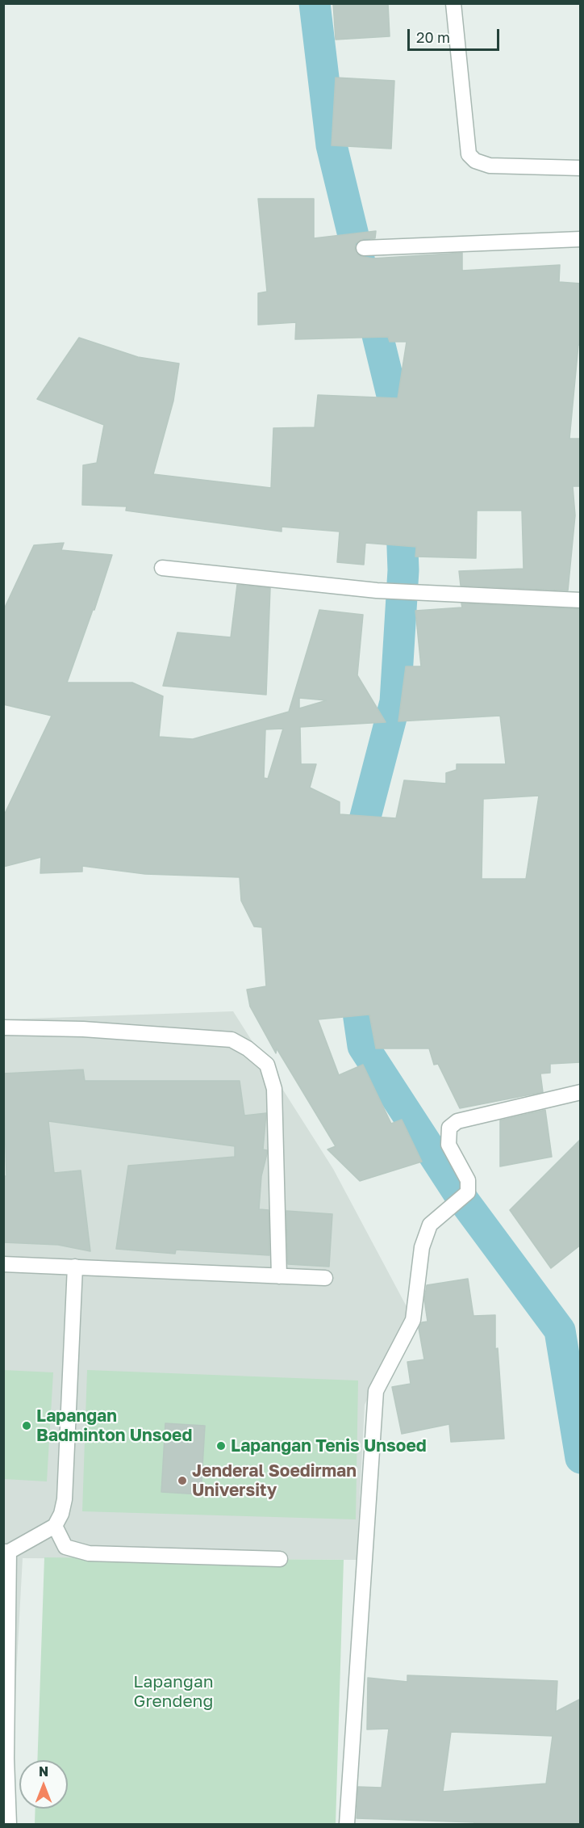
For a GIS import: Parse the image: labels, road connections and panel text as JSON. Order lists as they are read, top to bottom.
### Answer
{
  "parks": ["Lapangan Grendeng"],
  "places": ["Lapangan Badminton Unsoed", "Lapangan Tenis Unsoed", "Jenderal Soedirman University"],
  "scale_bar": "20 m",
  "north": "top"
}
